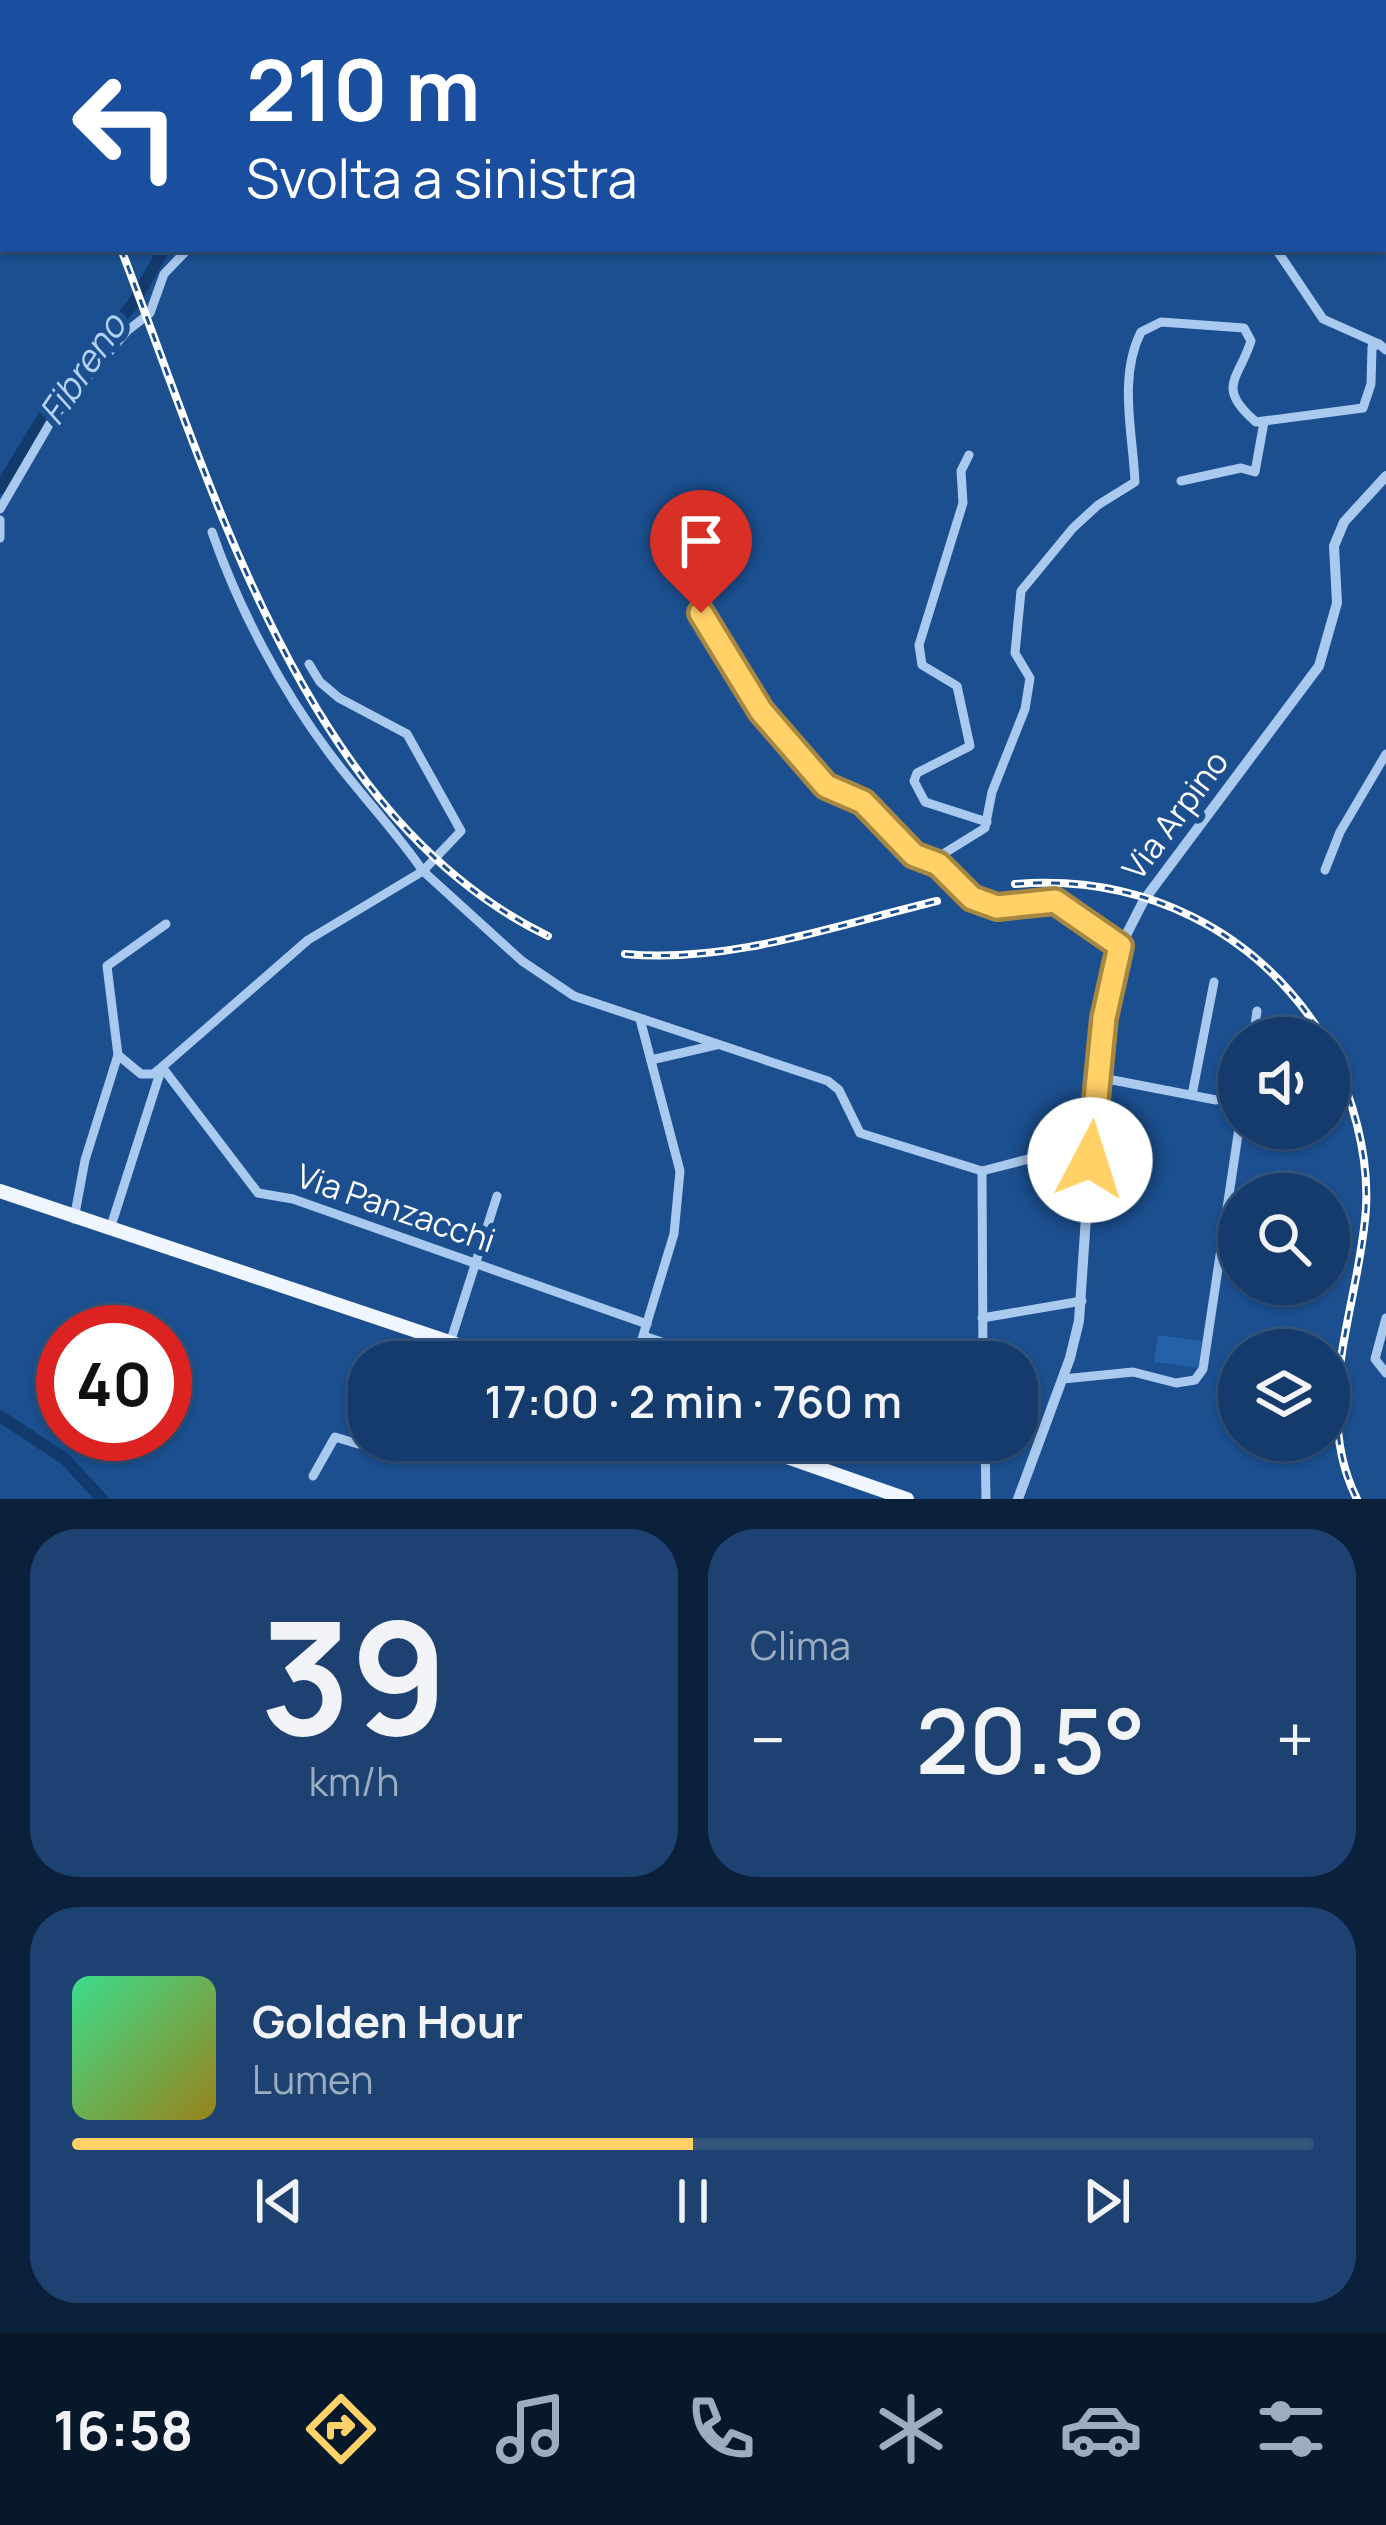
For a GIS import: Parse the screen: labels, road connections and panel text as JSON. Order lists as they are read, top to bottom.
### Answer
{
  "streets": {
    "street": ["Via Arpino", "Via Panzacchi"]
  },
  "water": ["Fibreno"],
  "page": {
    "turn": ["210 m", "Svolta a sinistra"],
    "limit": "40",
    "trip": "17:00 · 2 min · 760 m",
    "tile": [
      ["39", "km/h"],
      "Clima"
    ],
    "heat": ["−", "20.5°", "+"],
    "song": ["Golden Hour", "Lumen"],
    "tabs": "16:58"
  }
}
